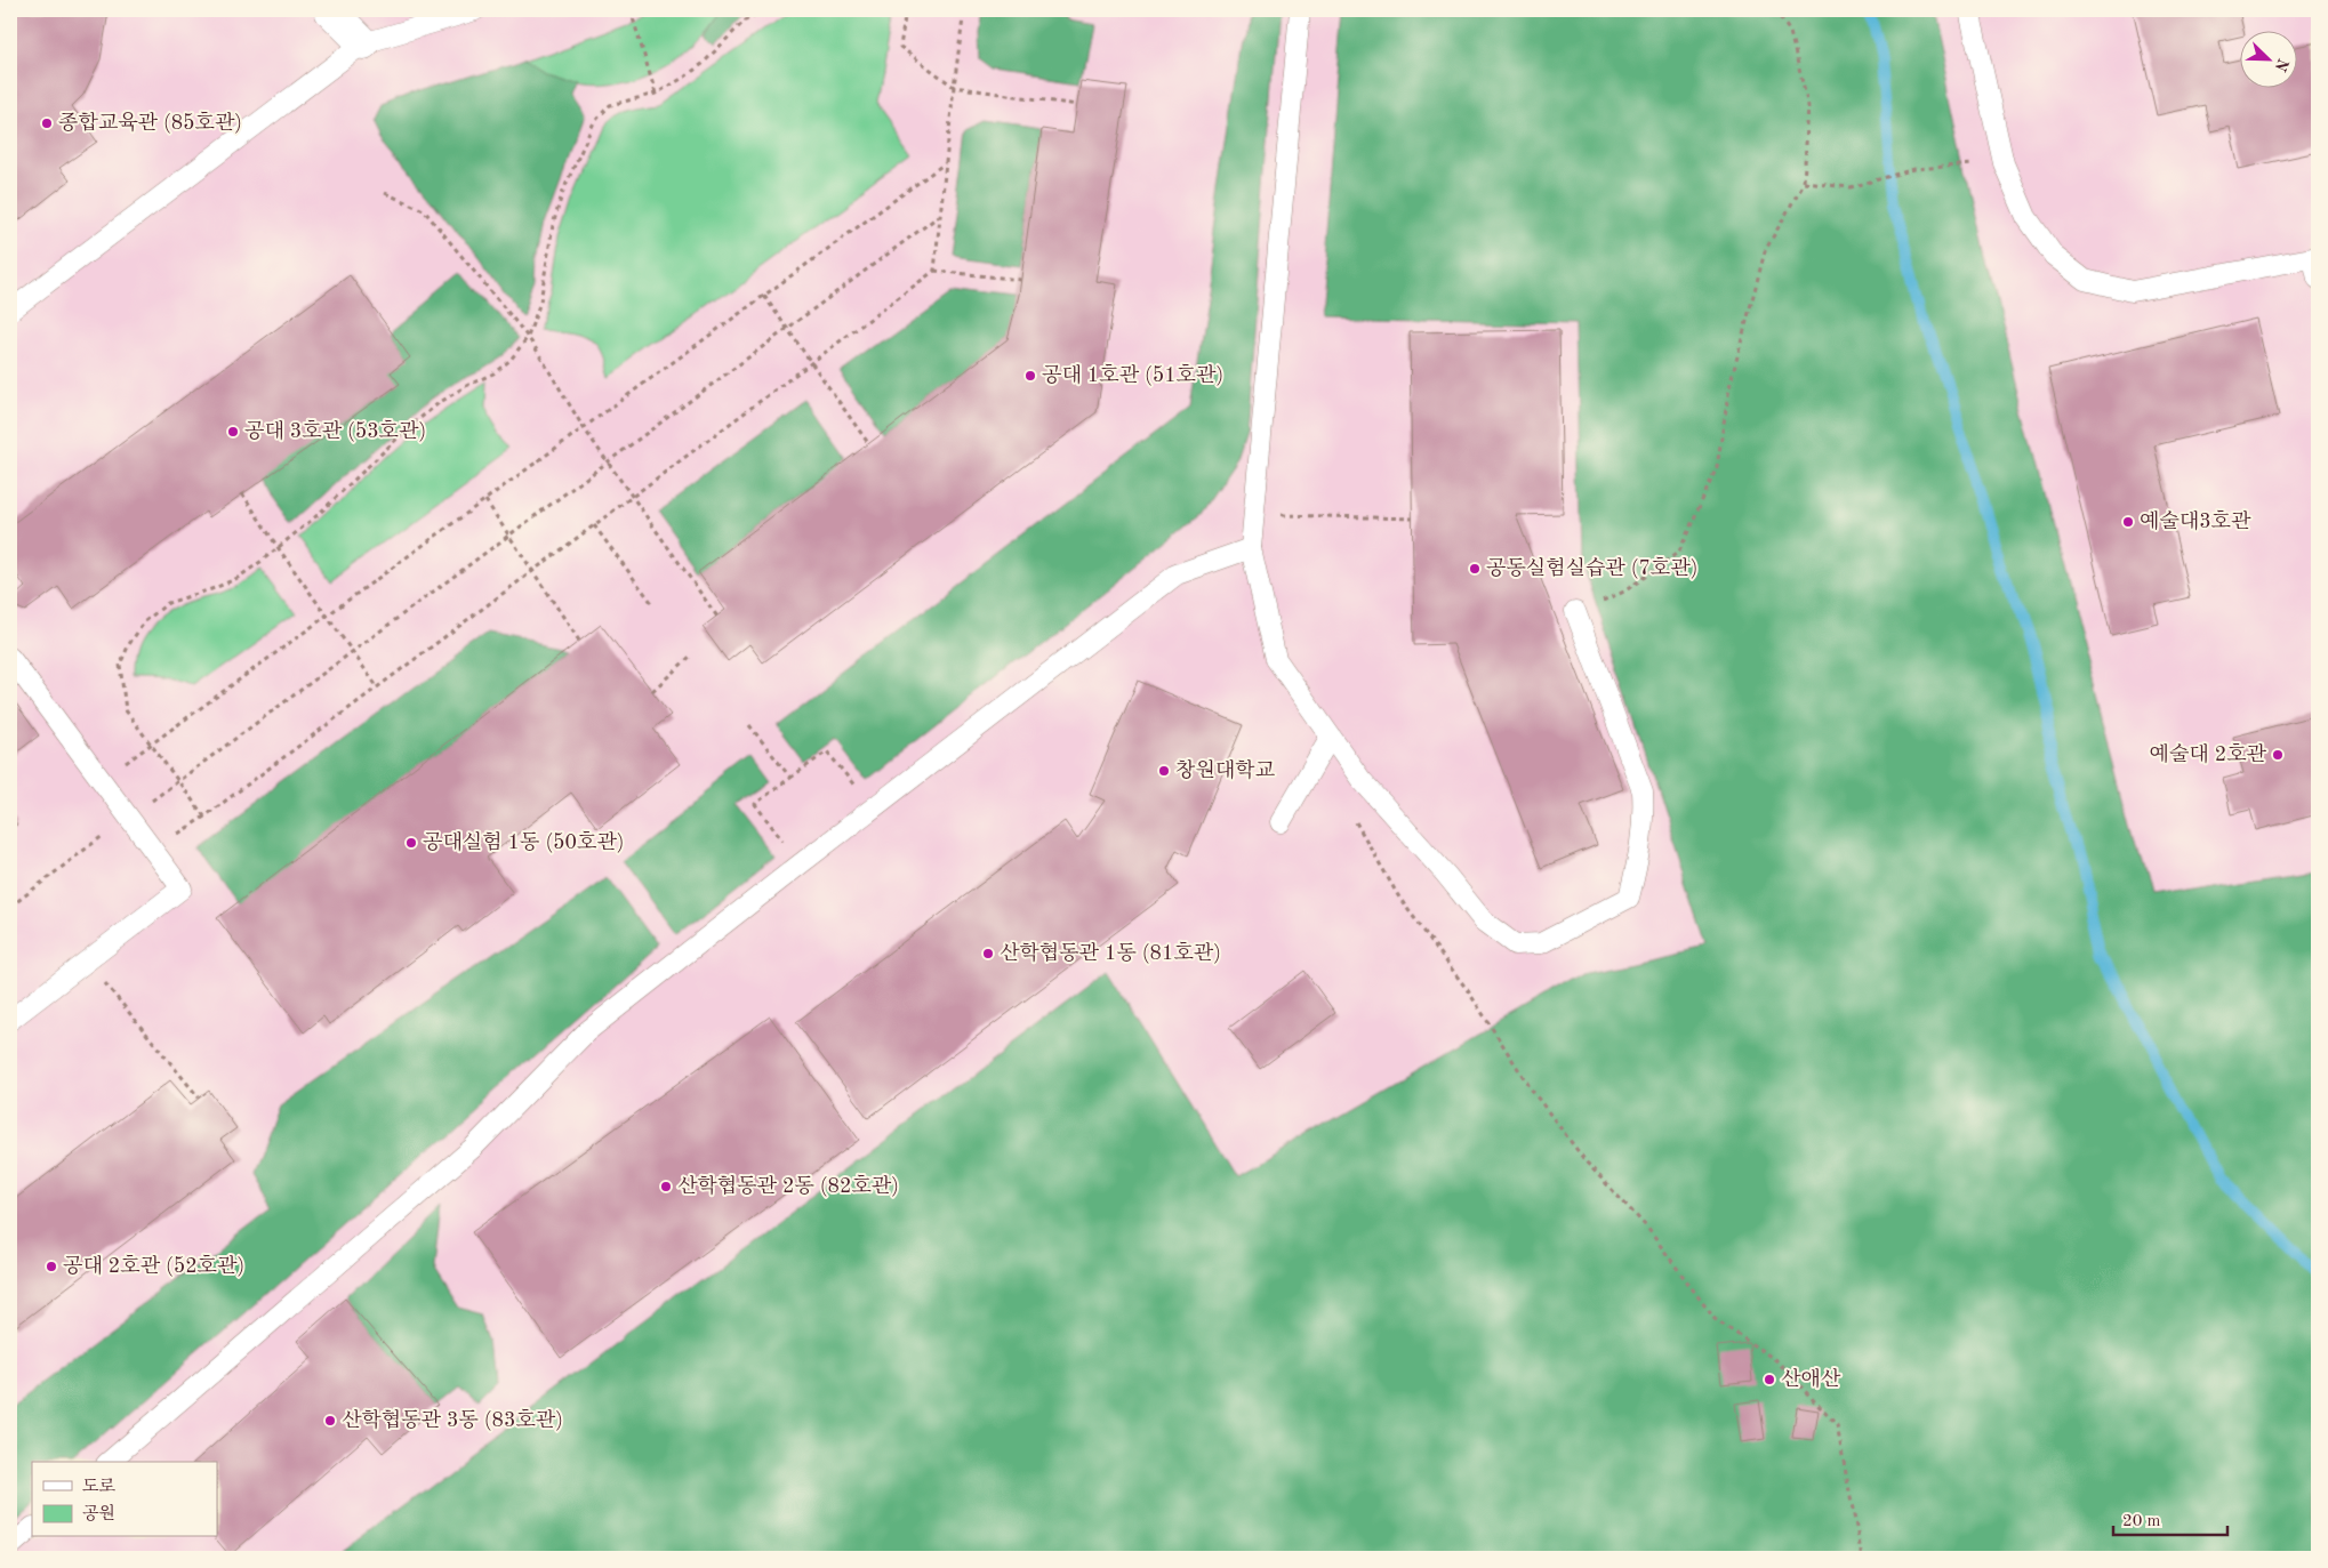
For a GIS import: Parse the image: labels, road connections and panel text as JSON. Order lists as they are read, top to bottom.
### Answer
{
  "places": [
    "종합교육관 (85호관)",
    "공대 1호관 (51호관)",
    "공대 3호관 (53호관)",
    "예술대3호관",
    "공동실험실습관 (7호관)",
    "예술대 2호관",
    "창원대학교",
    "공대실험 1동 (50호관)",
    "산학협동관 1동 (81호관)",
    "산학협동관 2동 (82호관)",
    "공대 2호관 (52호관)",
    "산애산",
    "산학협동관 3동 (83호관)"
  ],
  "legend": ["도로", "공원"],
  "scale_bar": "20 m",
  "north": "bottom right"
}
